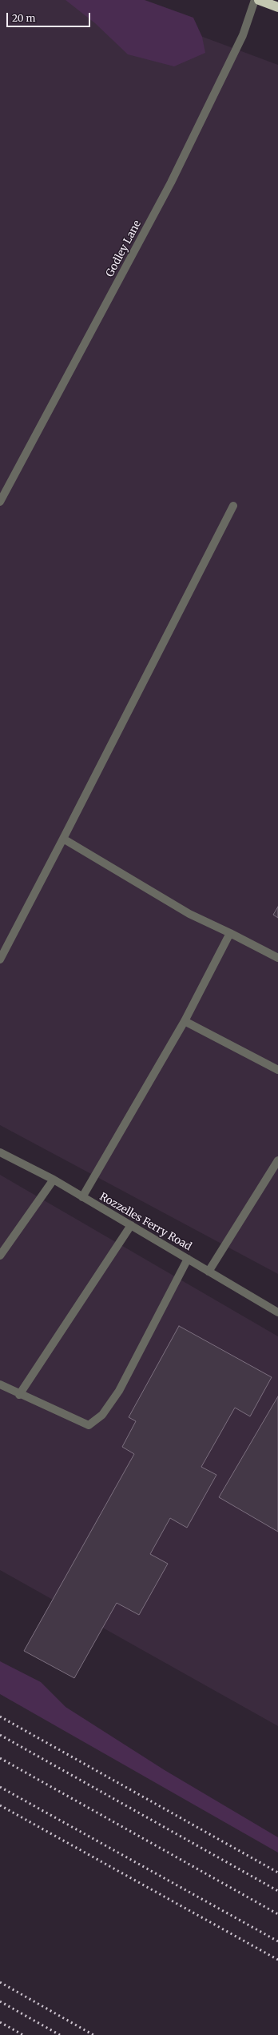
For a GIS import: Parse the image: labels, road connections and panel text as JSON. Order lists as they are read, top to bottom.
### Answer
{
  "streets": {
    "street": ["Godley Lane", "Rozzelles Ferry Road"]
  },
  "scale_bar": "20 m"
}
